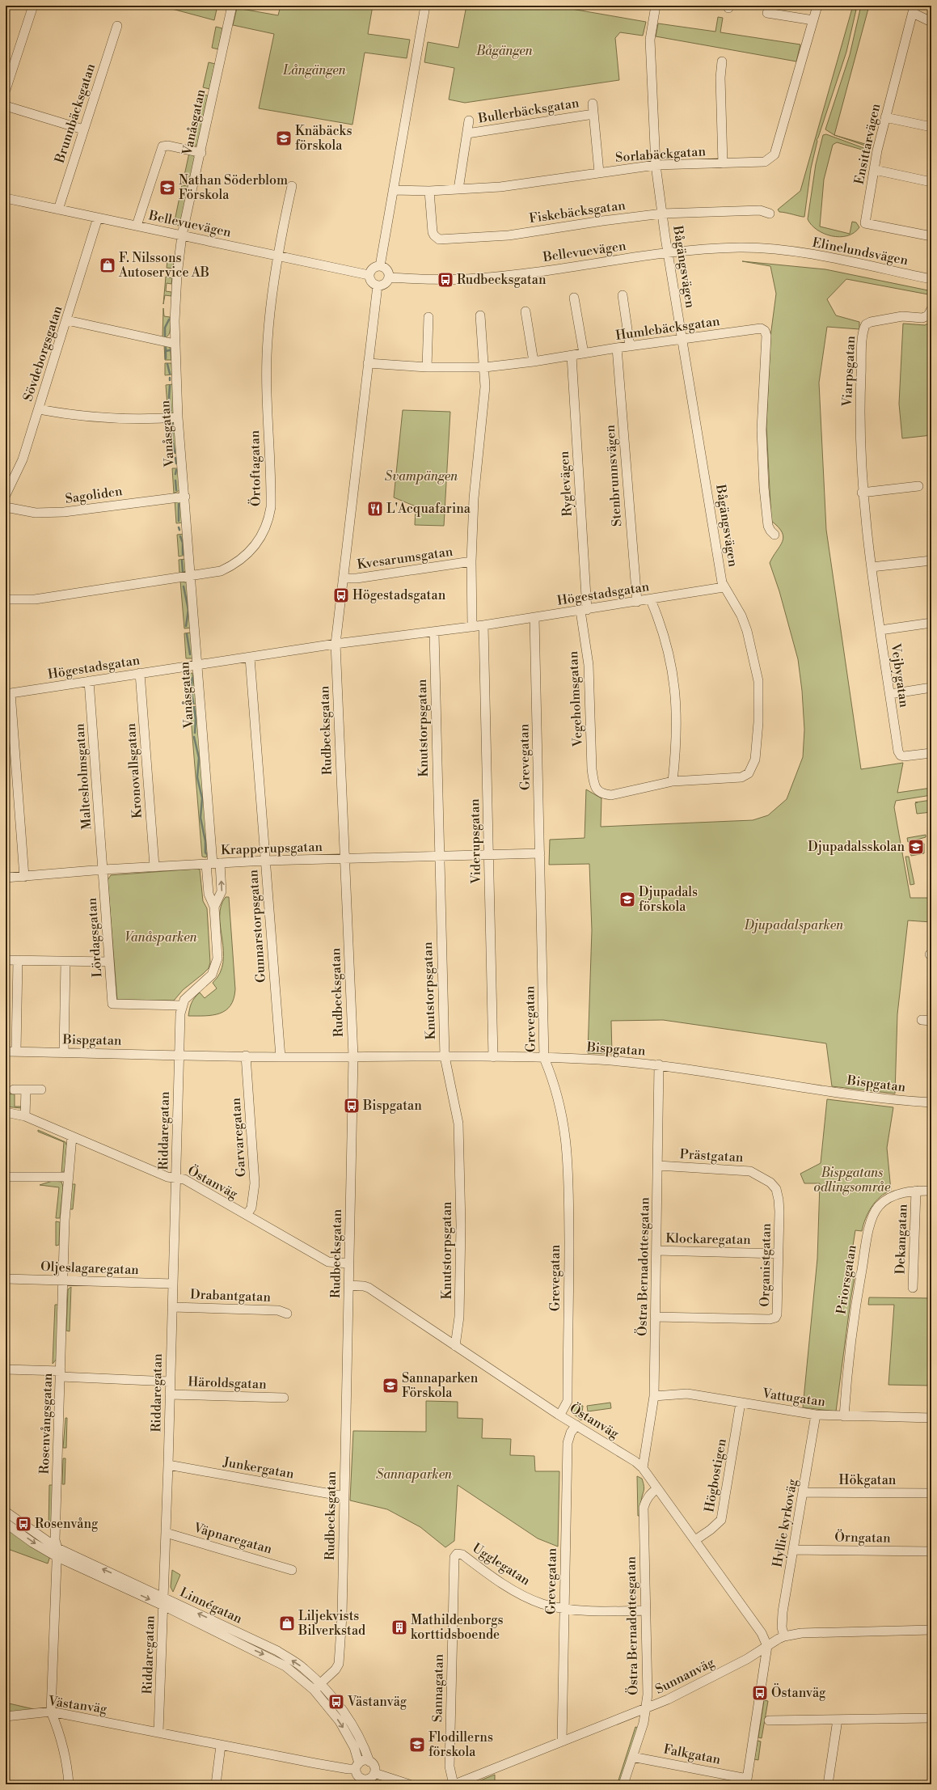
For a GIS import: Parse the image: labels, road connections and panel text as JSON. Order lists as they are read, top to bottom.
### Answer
{
  "streets": {
    "street": [
      "Bullerbäcksgatan",
      "Brunnbäcksgatan",
      "Vanåsgatan",
      "Ensittarvägen",
      "Sorlabäckgatan",
      "Fiskebäcksgatan",
      "Bellevuevägen",
      "Elinelundsvägen",
      "Bågängsvägen",
      "Humlebäcksgatan",
      "Sövdeborgsgatan",
      "Viarpsgatan",
      "Örtoftagatan",
      "Stenbrunnsvägen",
      "Ryglevägen",
      "Sagoliden",
      "Kvesarumsgatan",
      "Högestadsgatan",
      "Vejbygatan",
      "Vegeholmsgatan",
      "Knutstorpsgatan",
      "Rudbecksgatan",
      "Grevegatan",
      "Kronovallsgatan",
      "Maltesholmsgatan",
      "Viderupsgatan",
      "Krapperupsgatan",
      "Gunnarstorpsgatan",
      "Lördagsgatan",
      "Bispgatan",
      "Riddaregatan",
      "Garvaregatan",
      "Prästgatan",
      "Östanväg",
      "Klockaregatan",
      "Dekangatan",
      "Organistgatan",
      "Östra Bernadottesgatan",
      "Oljeslagaregatan",
      "Priorsgatan",
      "Drabantgatan",
      "Häroldsgatan",
      "Vattugatan",
      "Rosenvångsgatan",
      "Junkergatan",
      "Högbostigen",
      "Hökgatan",
      "Hyllie kyrkoväg",
      "Örngatan",
      "Väpnaregatan",
      "Ugglegatan",
      "Linnégatan",
      "Sunnanväg",
      "Sannagatan",
      "Västanväg",
      "Falkgatan"
    ]
  },
  "crossings": [
    ["Brunnbäcksgatan", "Bellevuevägen"],
    ["Vanåsgatan", "Bellevuevägen"],
    ["Vanåsgatan", "Örtoftagatan"],
    ["Vanåsgatan", "Sagoliden"],
    ["Vanåsgatan", "Högestadsgatan"],
    ["Vanåsgatan", "Krapperupsgatan"],
    ["Sorlabäckgatan", "Fiskebäcksgatan"],
    ["Sorlabäckgatan", "Bågängsvägen"],
    ["Fiskebäcksgatan", "Bågängsvägen"],
    ["Bellevuevägen", "Elinelundsvägen"],
    ["Bellevuevägen", "Bågängsvägen"],
    ["Bellevuevägen", "Sövdeborgsgatan"],
    ["Bellevuevägen", "Örtoftagatan"],
    ["Bellevuevägen", "Rudbecksgatan"],
    ["Bågängsvägen", "Humlebäcksgatan"],
    ["Bågängsvägen", "Högestadsgatan"],
    ["Humlebäcksgatan", "Stenbrunnsvägen"],
    ["Humlebäcksgatan", "Ryglevägen"],
    ["Humlebäcksgatan", "Rudbecksgatan"],
    ["Viarpsgatan", "Vejbygatan"],
    ["Stenbrunnsvägen", "Högestadsgatan"],
    ["Ryglevägen", "Högestadsgatan"],
    ["Ryglevägen", "Vegeholmsgatan"],
    ["Kvesarumsgatan", "Rudbecksgatan"],
    ["Högestadsgatan", "Vegeholmsgatan"],
    ["Högestadsgatan", "Knutstorpsgatan"],
    ["Högestadsgatan", "Rudbecksgatan"],
    ["Högestadsgatan", "Grevegatan"],
    ["Högestadsgatan", "Kronovallsgatan"],
    ["Högestadsgatan", "Maltesholmsgatan"],
    ["Högestadsgatan", "Viderupsgatan"],
    ["Högestadsgatan", "Gunnarstorpsgatan"],
    ["Knutstorpsgatan", "Krapperupsgatan"],
    ["Knutstorpsgatan", "Bispgatan"],
    ["Knutstorpsgatan", "Östanväg"],
    ["Rudbecksgatan", "Krapperupsgatan"],
    ["Rudbecksgatan", "Bispgatan"],
    ["Rudbecksgatan", "Östanväg"],
    ["Rudbecksgatan", "Junkergatan"],
    ["Rudbecksgatan", "Linnégatan"],
    ["Grevegatan", "Krapperupsgatan"],
    ["Grevegatan", "Bispgatan"],
    ["Grevegatan", "Östanväg"],
    ["Grevegatan", "Ugglegatan"],
    ["Grevegatan", "Sunnanväg"],
    ["Kronovallsgatan", "Krapperupsgatan"],
    ["Maltesholmsgatan", "Krapperupsgatan"],
    ["Maltesholmsgatan", "Lördagsgatan"],
    ["Viderupsgatan", "Krapperupsgatan"],
    ["Viderupsgatan", "Bispgatan"],
    ["Krapperupsgatan", "Gunnarstorpsgatan"],
    ["Krapperupsgatan", "Lördagsgatan"],
    ["Gunnarstorpsgatan", "Bispgatan"],
    ["Bispgatan", "Riddaregatan"],
    ["Bispgatan", "Garvaregatan"],
    ["Bispgatan", "Östra Bernadottesgatan"],
    ["Riddaregatan", "Östanväg"],
    ["Riddaregatan", "Oljeslagaregatan"],
    ["Riddaregatan", "Drabantgatan"],
    ["Riddaregatan", "Häroldsgatan"],
    ["Riddaregatan", "Junkergatan"],
    ["Riddaregatan", "Väpnaregatan"],
    ["Riddaregatan", "Linnégatan"],
    ["Riddaregatan", "Västanväg"],
    ["Garvaregatan", "Östanväg"],
    ["Prästgatan", "Organistgatan"],
    ["Prästgatan", "Östra Bernadottesgatan"],
    ["Östanväg", "Östra Bernadottesgatan"],
    ["Östanväg", "Rosenvångsgatan"],
    ["Östanväg", "Högbostigen"],
    ["Östanväg", "Sunnanväg"],
    ["Klockaregatan", "Organistgatan"],
    ["Klockaregatan", "Östra Bernadottesgatan"],
    ["Dekangatan", "Priorsgatan"],
    ["Organistgatan", "Östra Bernadottesgatan"],
    ["Östra Bernadottesgatan", "Vattugatan"],
    ["Östra Bernadottesgatan", "Ugglegatan"],
    ["Östra Bernadottesgatan", "Sunnanväg"],
    ["Östra Bernadottesgatan", "Falkgatan"],
    ["Oljeslagaregatan", "Rosenvångsgatan"],
    ["Priorsgatan", "Vattugatan"],
    ["Vattugatan", "Högbostigen"],
    ["Vattugatan", "Hyllie kyrkoväg"],
    ["Rosenvångsgatan", "Linnégatan"],
    ["Rosenvångsgatan", "Västanväg"],
    ["Hökgatan", "Hyllie kyrkoväg"],
    ["Hyllie kyrkoväg", "Örngatan"],
    ["Hyllie kyrkoväg", "Sunnanväg"],
    ["Ugglegatan", "Sannagatan"],
    ["Linnégatan", "Västanväg"],
    ["Sunnanväg", "Sannagatan"]
  ],
  "parks": [
    "Bågängen",
    "Långängen",
    "Svampängen",
    "Djupadalsparken",
    "Vanåsparken",
    "Bispgatans odlingsområe",
    "Sannaparken"
  ],
  "places": {
    "school or university": [
      "Knäbäcks förskola",
      "Nathan Söderblom Förskola",
      "Djupadalsskolan",
      "Djupadals förskola",
      "Sannaparken Förskola",
      "Flodillerns förskola"
    ],
    "shop": ["F. Nilssons Autoservice AB", "Liljekvists Bilverkstad"],
    "bus stop": [
      "Rudbecksgatan",
      "Högestadsgatan",
      "Bispgatan",
      "Rosenvång",
      "Östanväg",
      "Västanväg"
    ],
    "restaurant": ["L'Acquafarina"],
    "building": ["Mathildenborgs korttidsboende"]
  }
}
